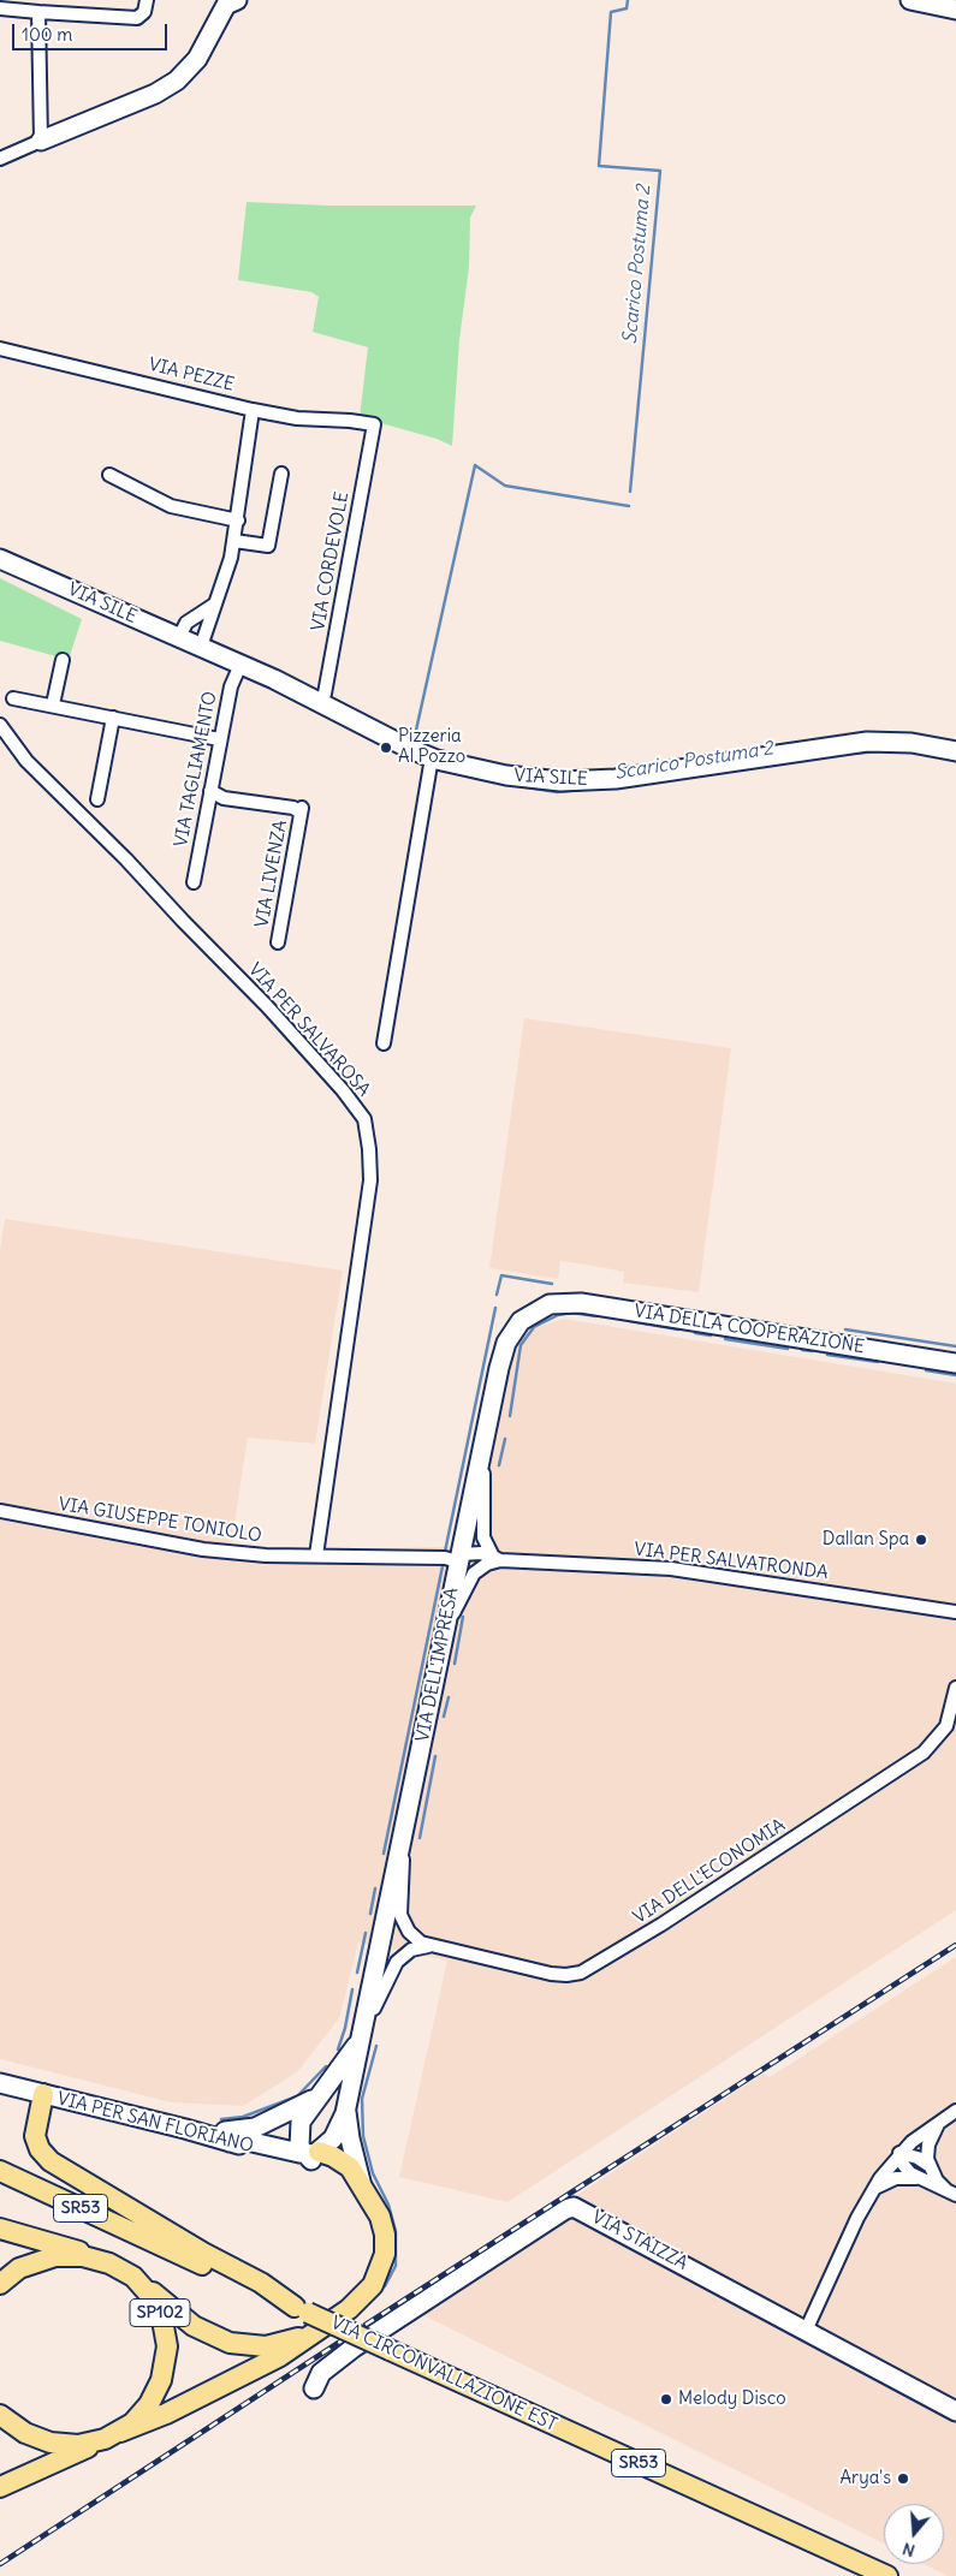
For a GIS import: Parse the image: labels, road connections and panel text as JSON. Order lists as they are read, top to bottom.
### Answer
{
  "streets": {
    "main road": ["SR53", "SP102", "VIA CIRCONVALLAZIONE EST"],
    "street": [
      "VIA PEZZE",
      "VIA CORDEVOLE",
      "VIA SILE",
      "VIA TAGLIAMENTO",
      "VIA LIVENZA",
      "VIA PER SALVAROSA",
      "VIA DELLA COOPERAZIONE",
      "VIA GIUSEPPE TONIOLO",
      "VIA PER SALVATRONDA",
      "VIA DELL'IMPRESA",
      "VIA DELL'ECONOMIA",
      "VIA PER SAN FLORIANO",
      "VIA STAIZZA"
    ]
  },
  "crossings": [
    ["VIA PEZZE", "VIA CORDEVOLE"],
    ["VIA CORDEVOLE", "VIA SILE"],
    ["VIA SILE", "VIA TAGLIAMENTO"],
    ["VIA TAGLIAMENTO", "VIA LIVENZA"],
    ["VIA PER SALVAROSA", "VIA GIUSEPPE TONIOLO"],
    ["VIA DELLA COOPERAZIONE", "VIA DELL'IMPRESA"],
    ["VIA GIUSEPPE TONIOLO", "VIA PER SALVATRONDA"],
    ["VIA GIUSEPPE TONIOLO", "VIA DELL'IMPRESA"],
    ["VIA PER SALVATRONDA", "VIA DELL'IMPRESA"],
    ["VIA DELL'IMPRESA", "VIA PER SAN FLORIANO"]
  ],
  "water": ["Scarico Postuma 2"],
  "places": [
    "Pizzeria Al Pozzo",
    "Dallan Spa",
    "Melody Disco",
    "Arya's"
  ],
  "scale_bar": "100 m",
  "north": "bottom"
}
